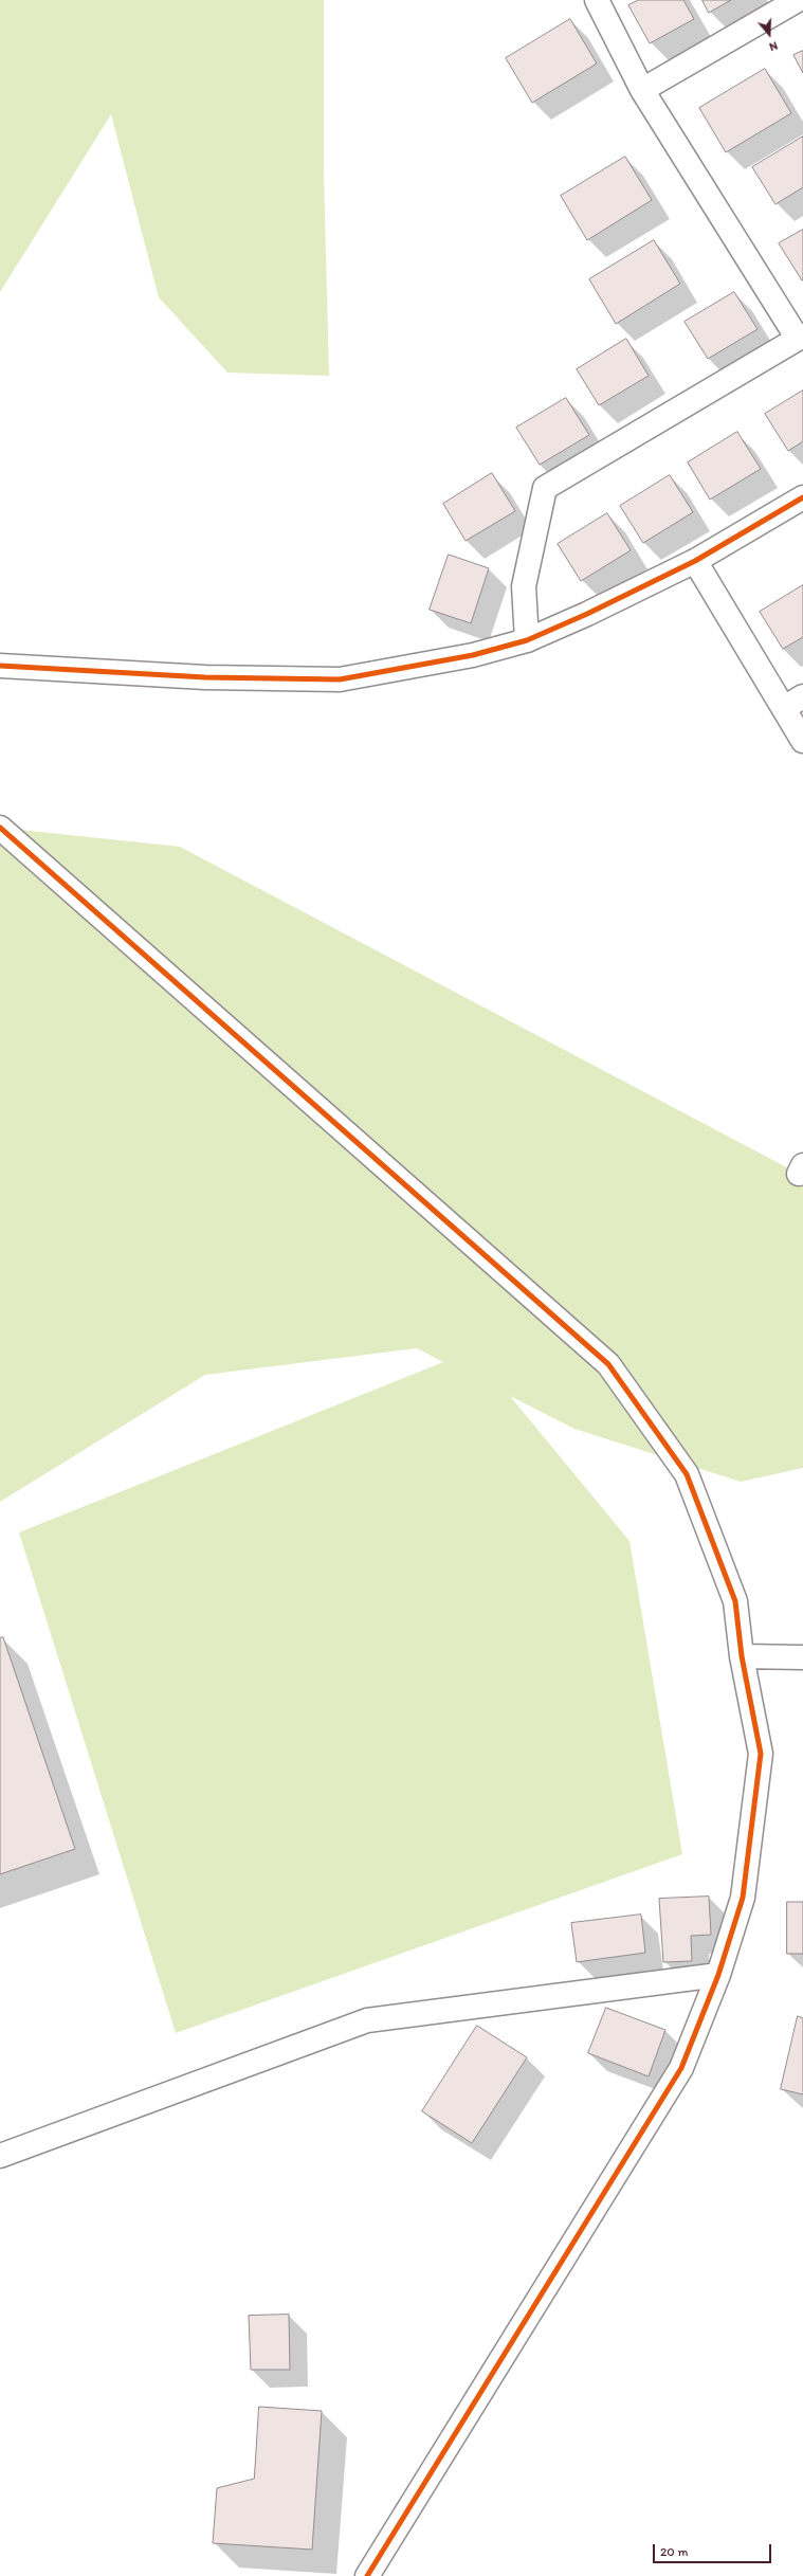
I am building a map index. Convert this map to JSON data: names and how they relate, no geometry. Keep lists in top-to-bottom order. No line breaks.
{"scale_bar":"20 m","north":"bottom"}
